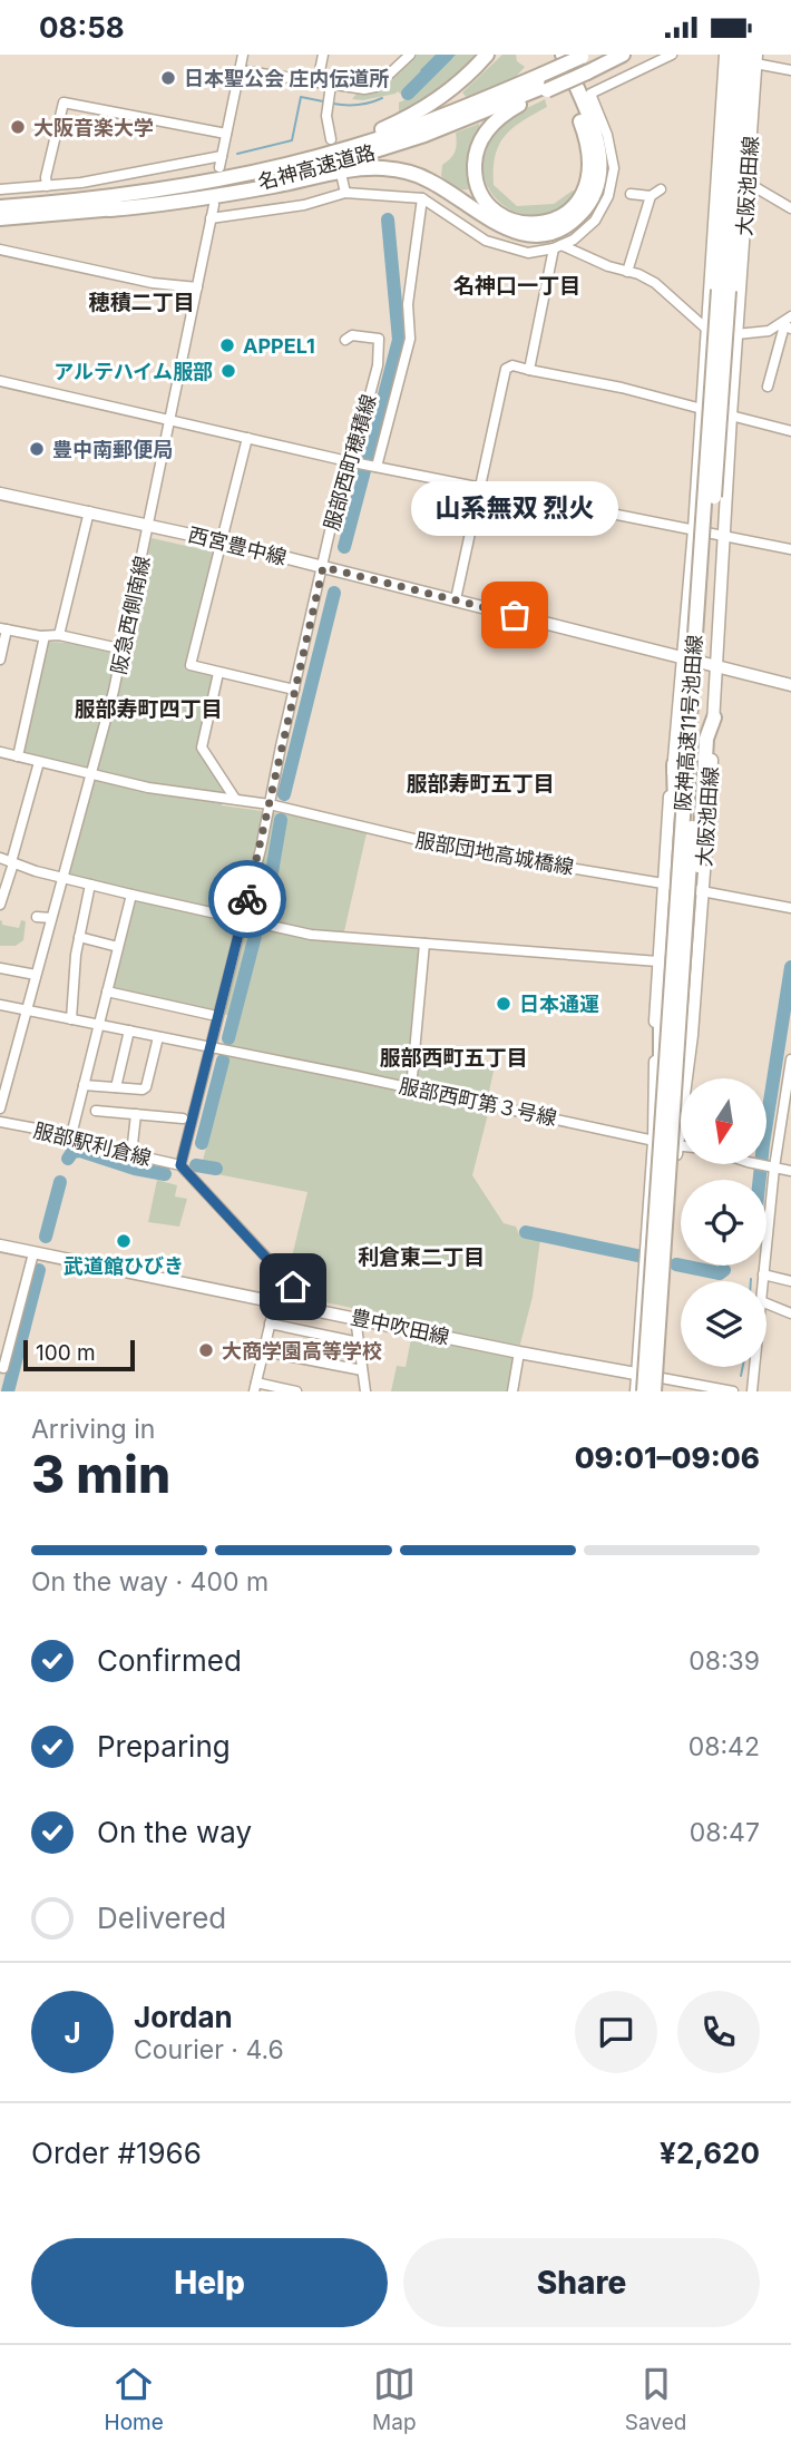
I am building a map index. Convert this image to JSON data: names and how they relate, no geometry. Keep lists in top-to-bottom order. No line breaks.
{"streets":{"highway":["名神高速道路","阪神高速11号池田線"],"main road":["大阪池田線","西宮豊中線","豊中吹田線"],"street":["服部西町穂積線","阪急西側南線","服部団地高城橋線","服部西町第３号線","服部駅利倉線"]},"crossings":[["大阪池田線","西宮豊中線"],["大阪池田線","阪神高速11号池田線"],["大阪池田線","服部団地高城橋線"],["大阪池田線","服部西町第３号線"],["大阪池田線","豊中吹田線"],["服部西町穂積線","西宮豊中線"],["服部西町穂積線","服部団地高城橋線"],["服部西町穂積線","服部西町第３号線"],["服部西町穂積線","服部駅利倉線"],["西宮豊中線","阪急西側南線"],["阪神高速11号池田線","服部西町第３号線"],["阪神高速11号池田線","豊中吹田線"]],"districts":["名神口一丁目","穂積二丁目","服部寿町四丁目","服部寿町五丁目","服部西町五丁目","利倉東二丁目"],"places":["日本聖公会 庄内伝道所","大阪音楽大学","APPEL1","アルテハイム服部","豊中南郵便局","山系無双 烈火","日本通運","武道館ひびき","大商学園高等学校"],"scale_bar":"100 m","north":"bottom","page":{"status":"08:58","bubble":"山系無双 烈火","scale":"100 m","heading":["3 min","Arriving in","09:01–09:06"],"panel":["Jordan","Courier · 4.6","Order #1966","¥2,620"],"bar":"On the way · 400 m","list":[["Confirmed","08:39"],["Preparing","08:42"],["On the way","08:47"],"Delivered"],"round":"J","buttons":["Help","Share"],"tabs":["Home","Map","Saved"]}}
